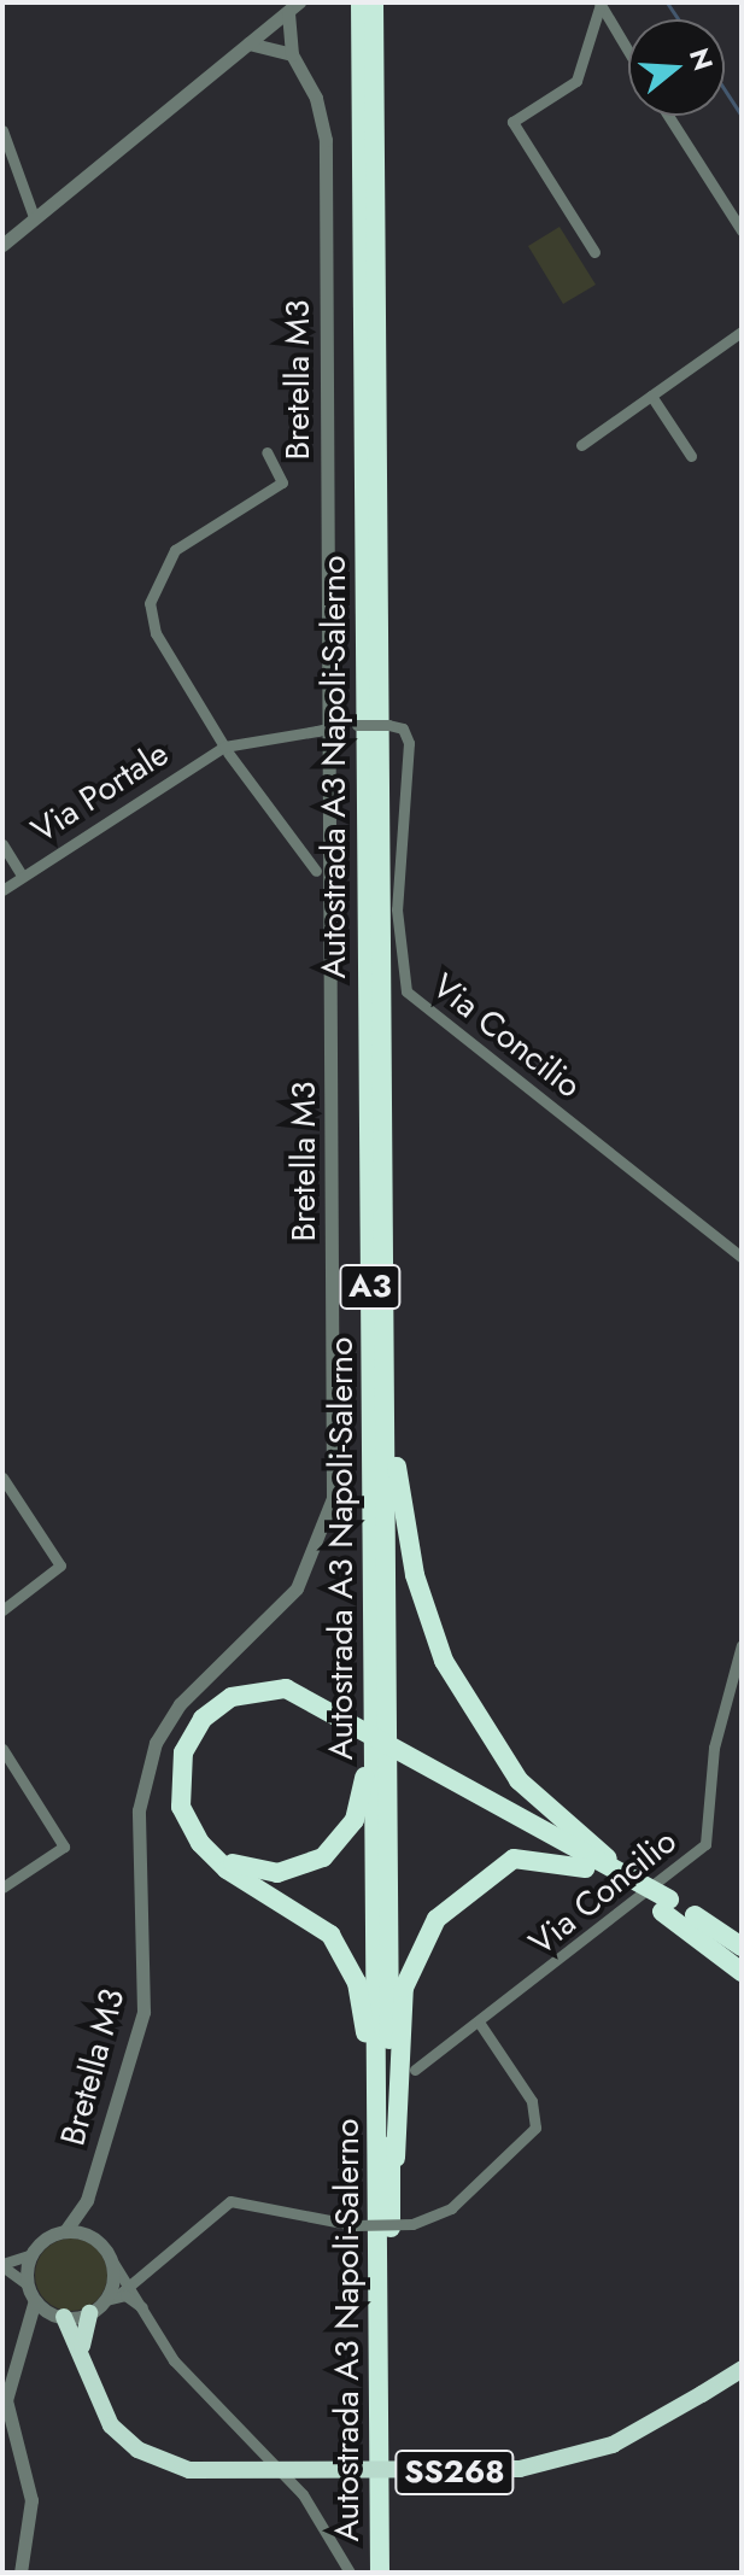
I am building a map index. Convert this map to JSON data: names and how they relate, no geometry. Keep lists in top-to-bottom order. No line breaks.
{"streets":{"highway":["Autostrada A3 Napoli-Salerno","A3","SS268"],"street":["Bretella M3","Via Portale","Via Concilio"]},"crossings":[["Bretella M3","SS268"],["Autostrada A3 Napoli-Salerno","A3"],["Via Portale","Via Concilio"]],"north":"right"}
